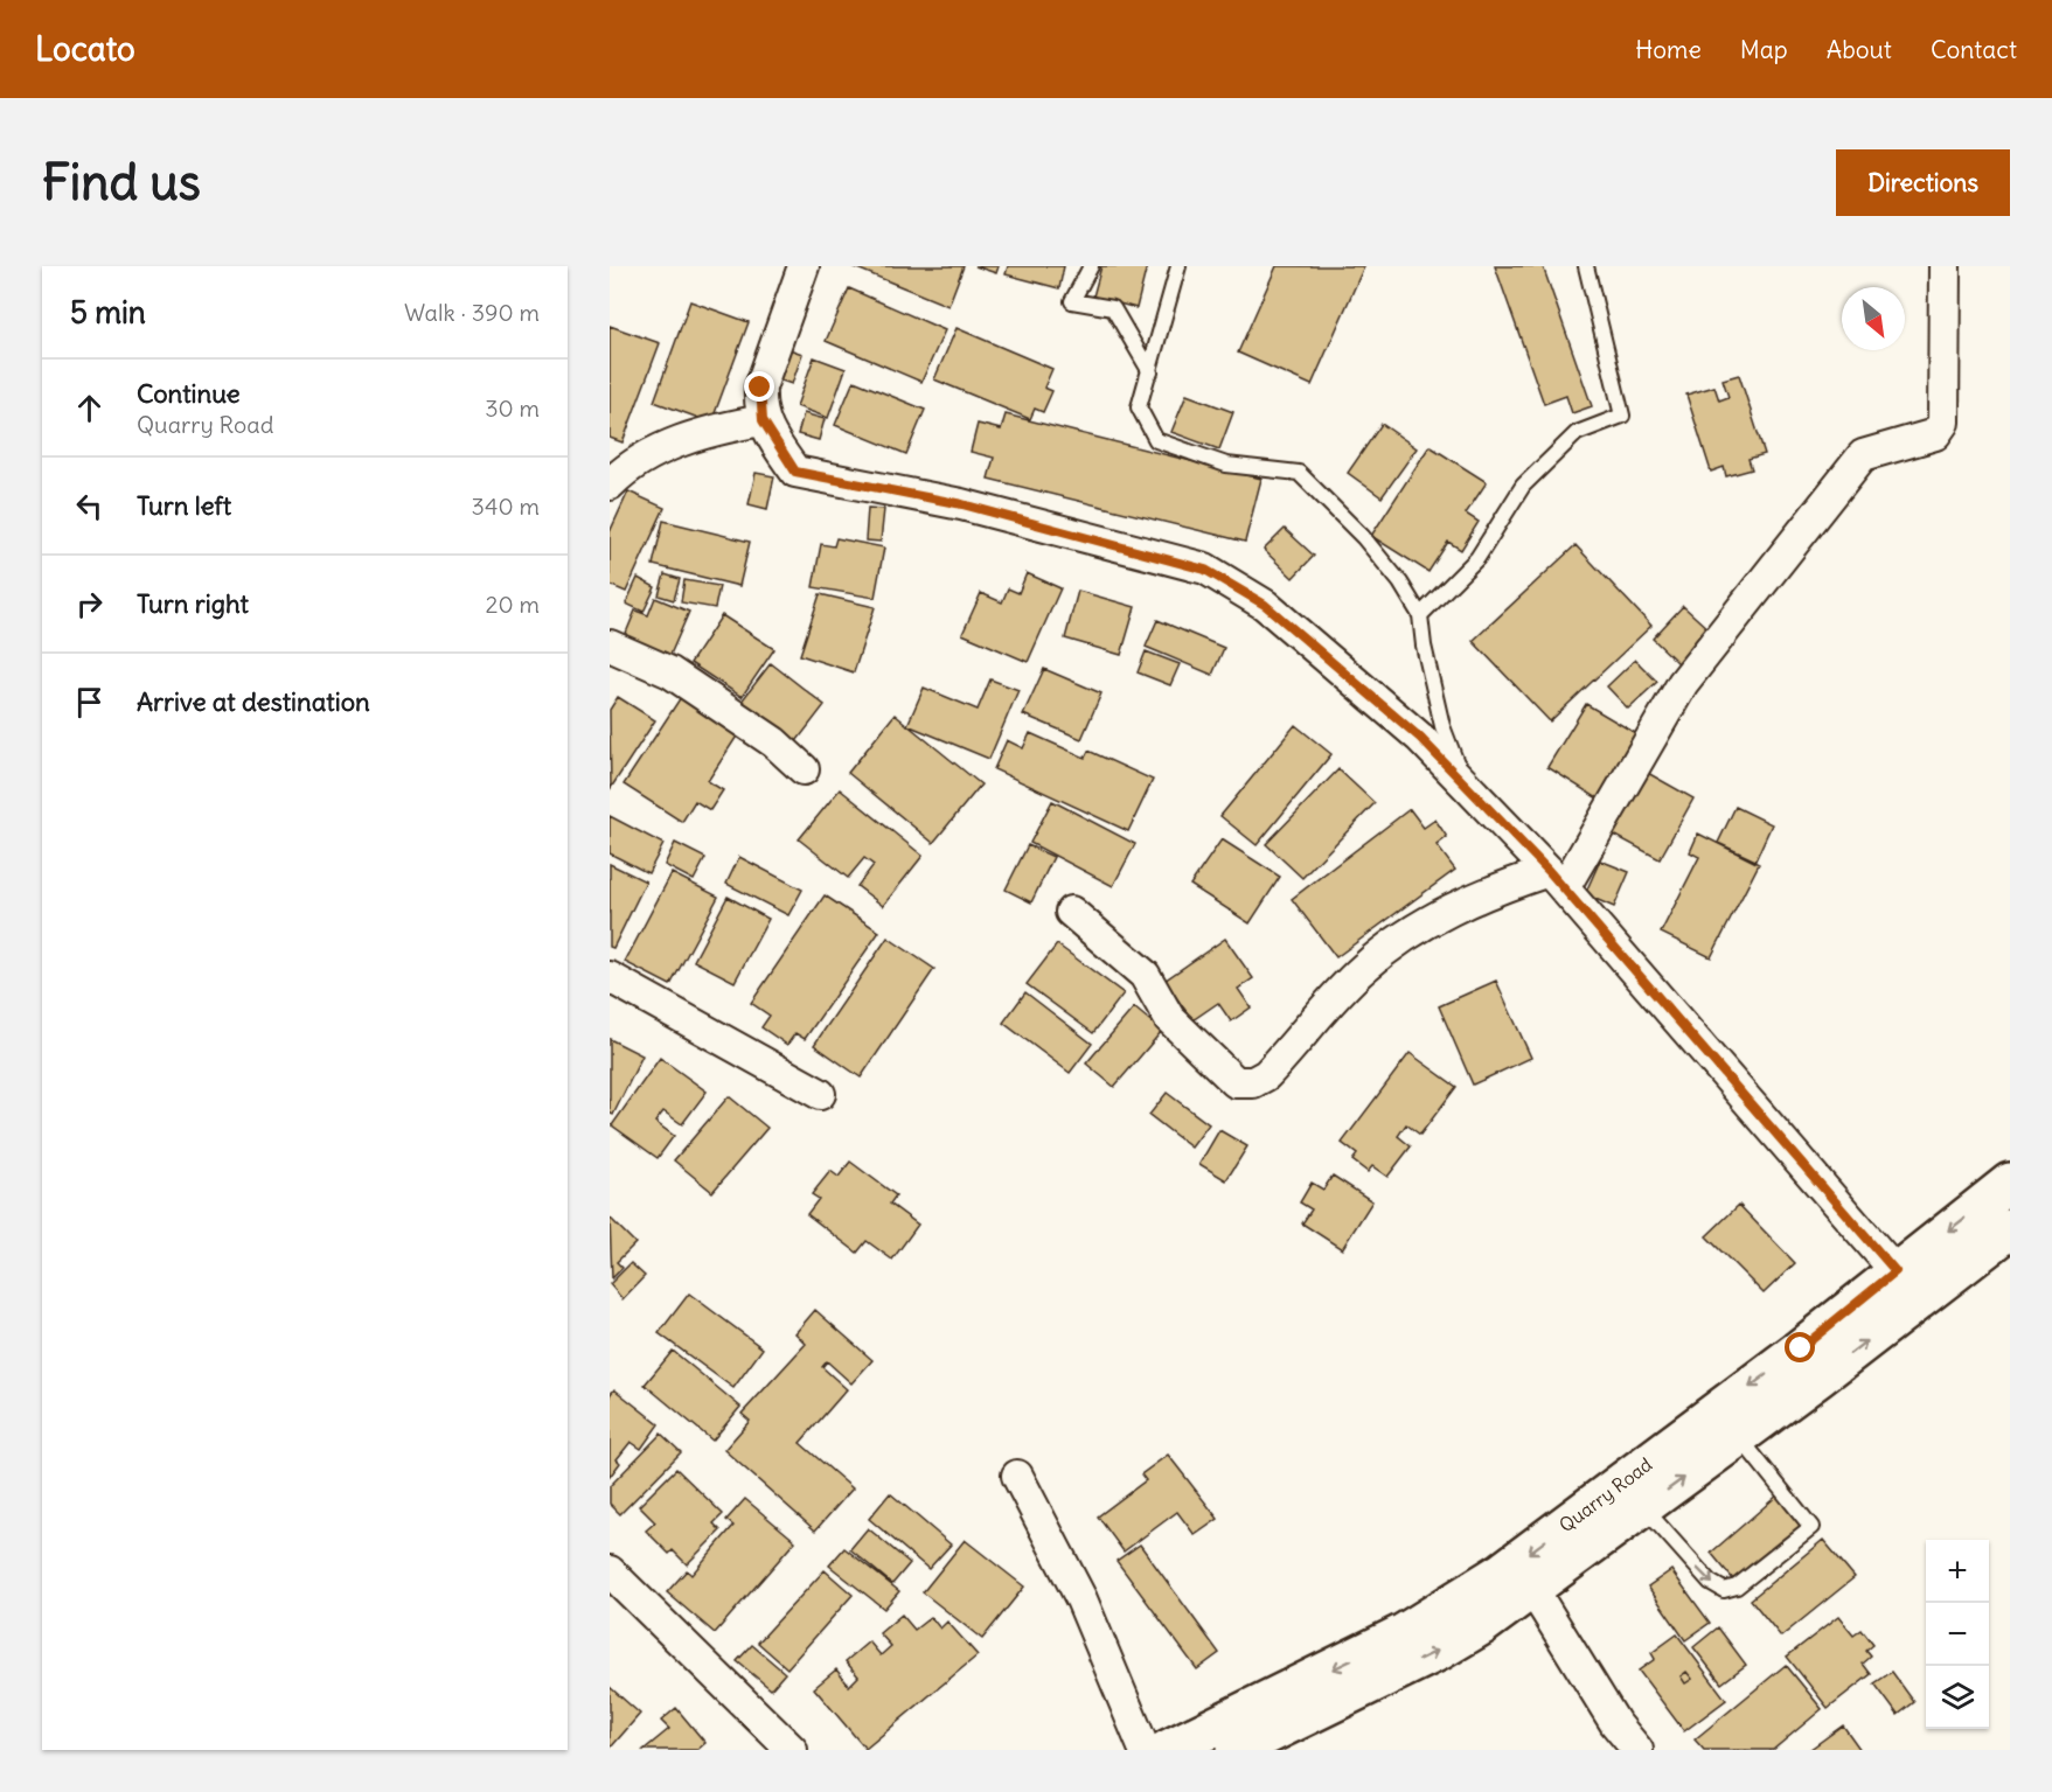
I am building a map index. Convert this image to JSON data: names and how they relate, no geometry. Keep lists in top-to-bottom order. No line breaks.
{"streets":{"main road":["Quarry Road"]},"north":"bottom right","page":{"header":"Locato","nav":["Home","Map","About","Contact"],"buttons":"Directions","title":"Find us","heading":["5 min","Walk · 390 m"],"list":[["Continue","Quarry Road","30 m"],["Turn left","340 m"],["Turn right","20 m"],"Arrive at destination"],"map_buttons":["+","−"]}}
